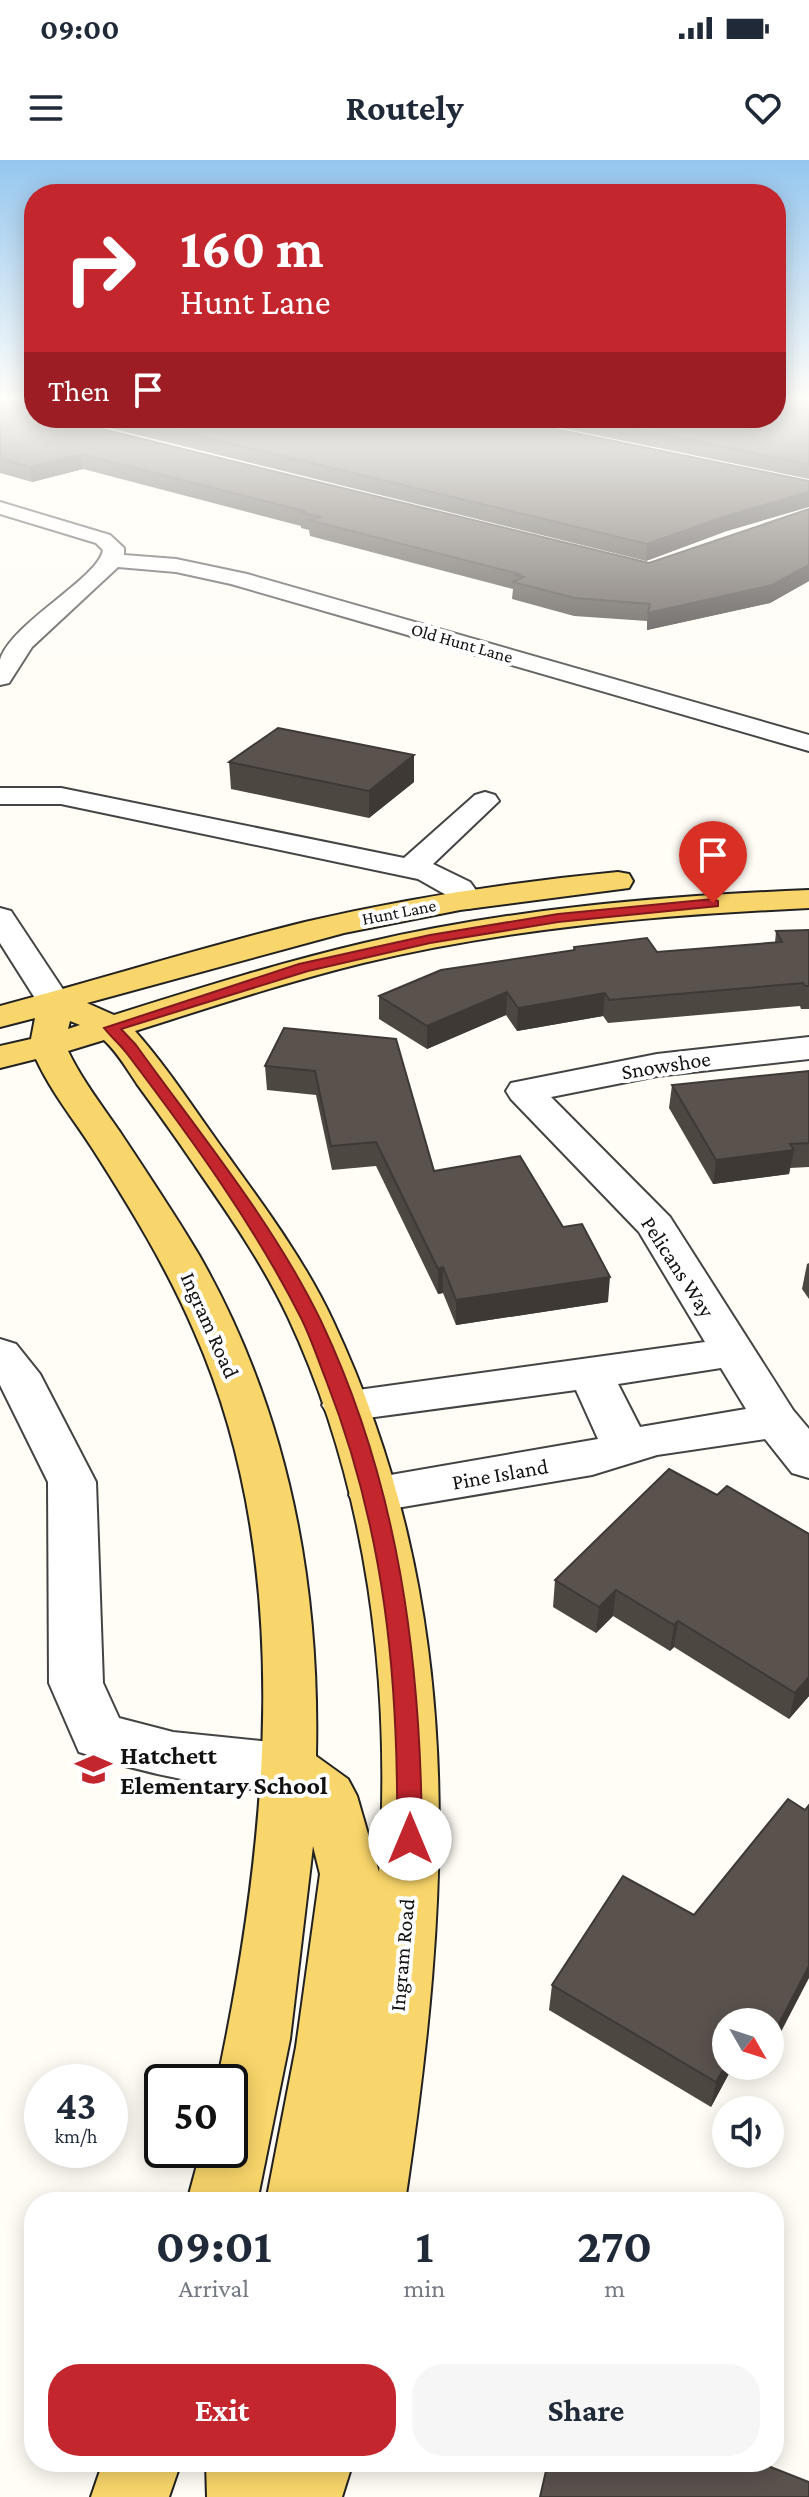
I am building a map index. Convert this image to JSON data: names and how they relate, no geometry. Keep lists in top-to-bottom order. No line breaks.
{"streets":{"main road":["Hunt Lane","Ingram Road"],"street":["Old Hunt Lane","Snowshoe","Pelicans Way","Pine Island"]},"crossings":[["Hunt Lane","Ingram Road"],["Snowshoe","Pelicans Way"],["Pelicans Way","Pine Island"],["Ingram Road","Pine Island"]],"places":{"school or university":["Hatchett Elementary School"]},"north":"bottom right","page":{"status":"09:00","header":"Routely","turn":["160 m","Hunt Lane"],"then":"Then","speed":"43 km/h","limit":"50","eta":["09:01","Arrival","1","min","270","m"],"buttons":["Exit","Share"]}}
